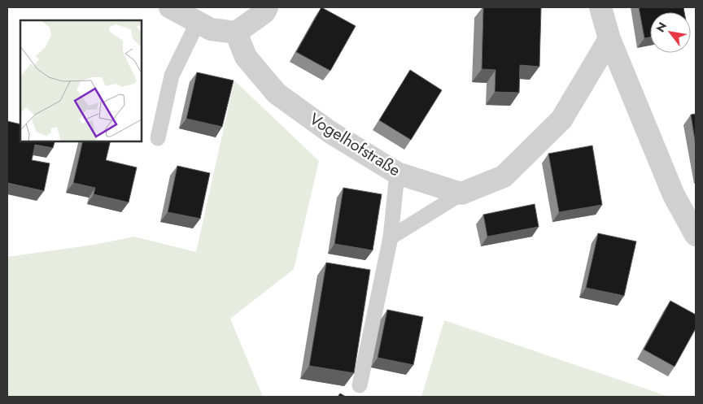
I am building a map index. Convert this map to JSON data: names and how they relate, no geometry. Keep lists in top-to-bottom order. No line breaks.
{"streets":{"street":["Vogelhofstraße"]},"north":"top left"}
